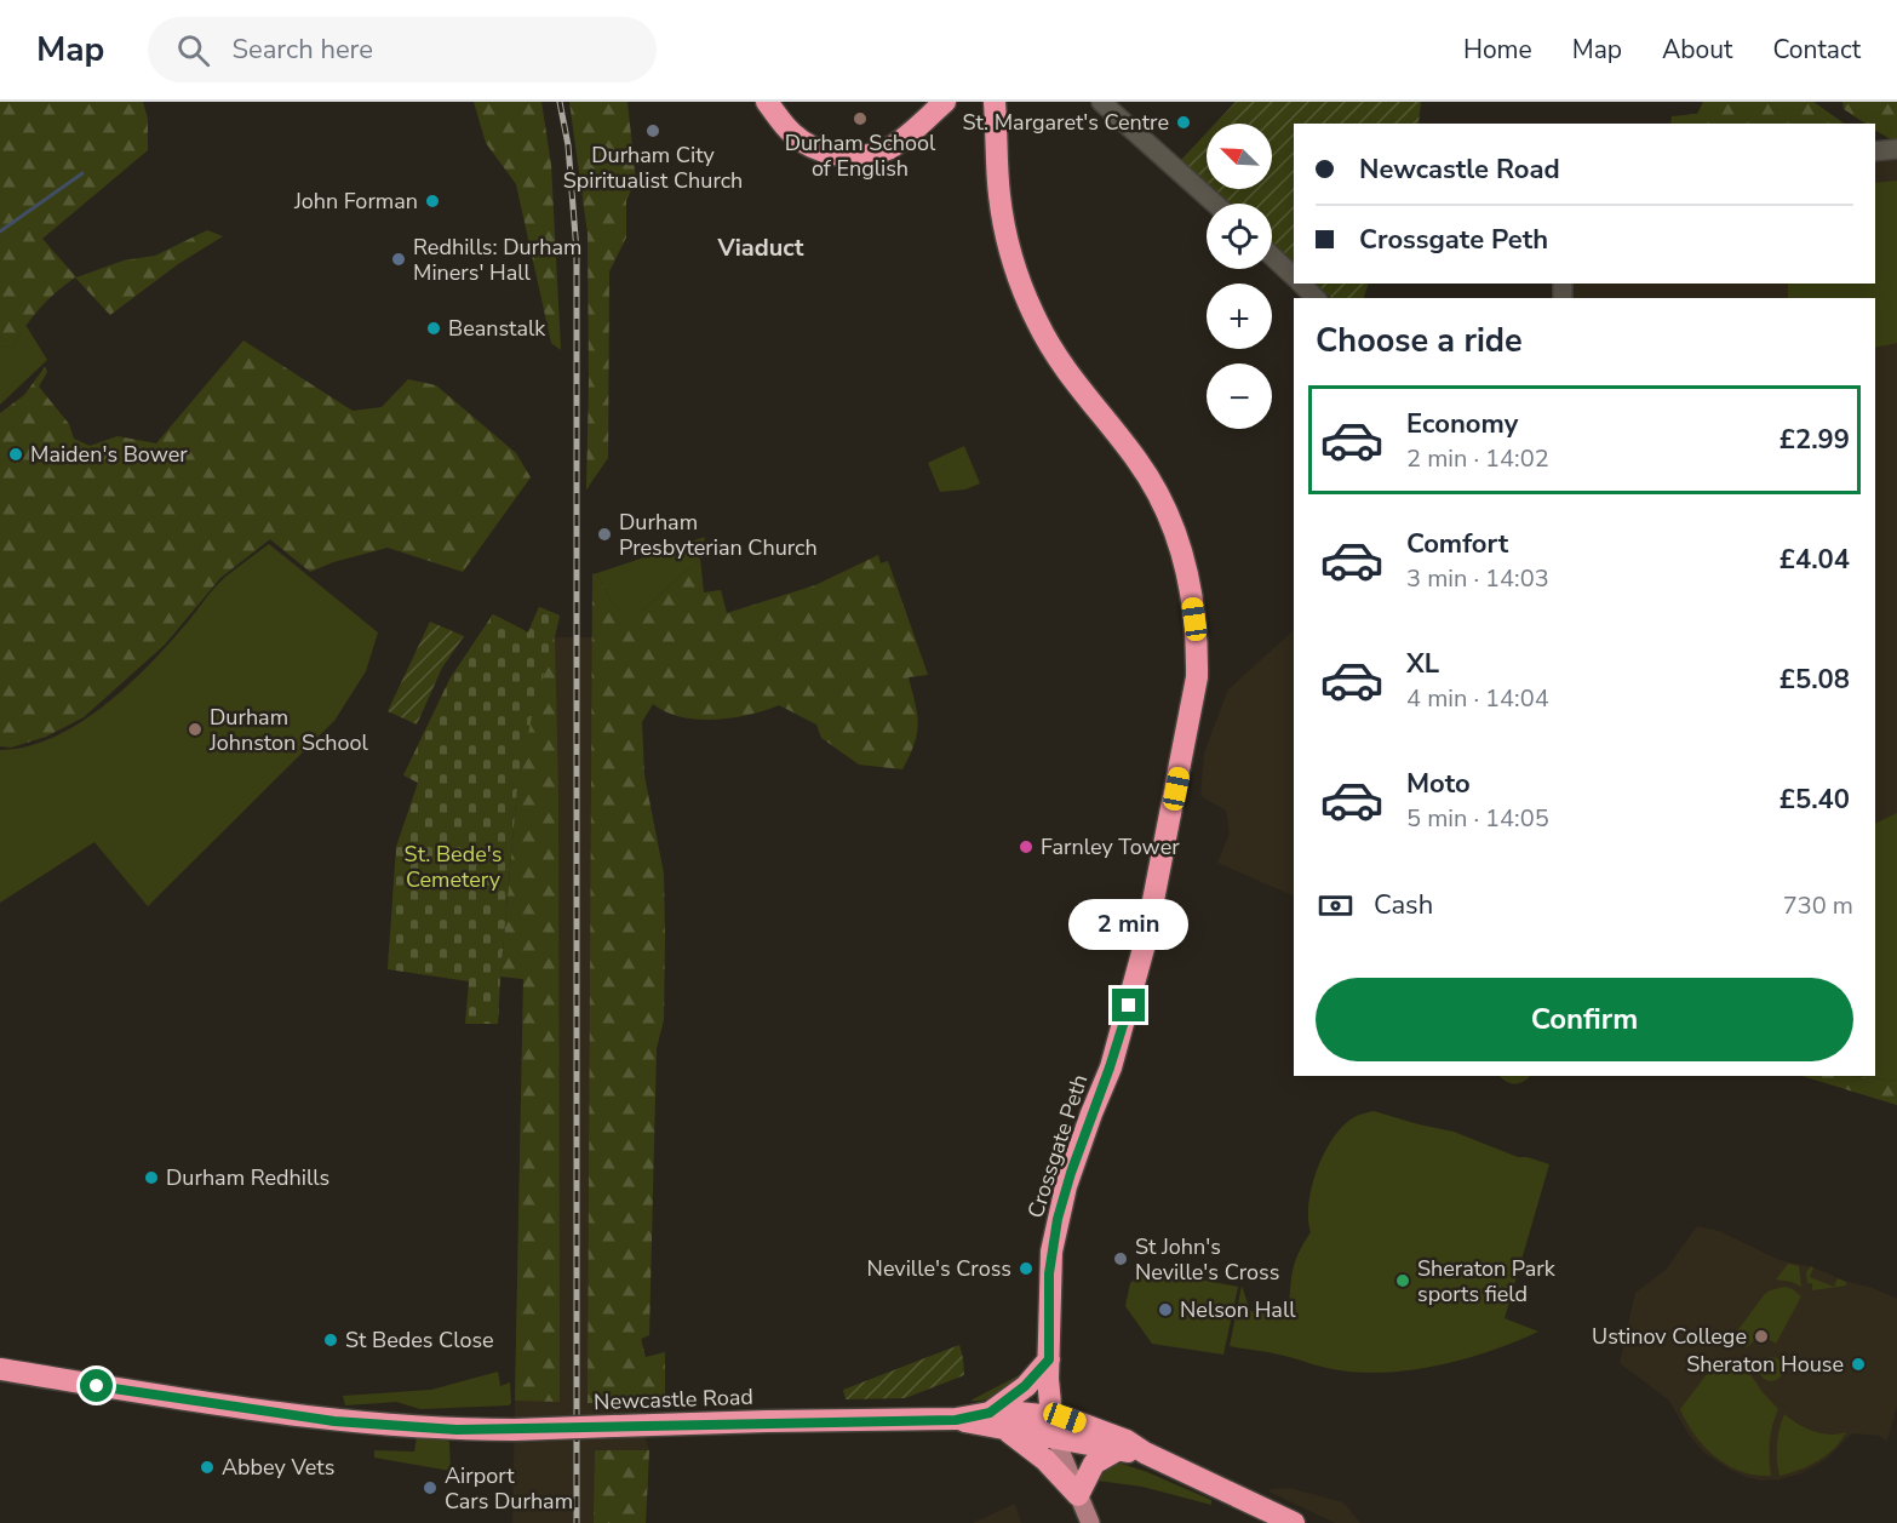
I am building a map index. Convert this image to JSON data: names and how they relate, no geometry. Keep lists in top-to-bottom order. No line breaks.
{"streets":{"highway":["Crossgate Peth","Newcastle Road"]},"crossings":[["Crossgate Peth","Newcastle Road"]],"districts":["Viaduct"],"parks":["St. Bede's Cemetery"],"places":["Durham School of English","St. Margaret's Centre","Durham City Spiritualist Church","John Forman","Redhills: Durham Miners' Hall","Beanstalk","Maiden's Bower","Durham Presbyterian Church","Durham Johnston School","Farnley Tower","Durham Redhills","St John's Neville's Cross","Neville's Cross","Sheraton Park sports field","Nelson Hall","Ustinov College","St Bedes Close","Sheraton House","Abbey Vets","Airport Cars Durham"],"north":"top left","page":{"header":"Map","search":"Search here","nav":["Home","Map","About","Contact"],"map_buttons":["+","−"],"banner":["Newcastle Road","Crossgate Peth"],"heading":"Choose a ride","list":[{"name":"Economy","note":"2 min · 14:02","value":"£2.99"},{"name":"Comfort","note":"3 min · 14:03","value":"£4.04"},{"name":"XL","note":"4 min · 14:04","value":"£5.08"},{"name":"Moto","note":"5 min · 14:05","value":"£5.40"}],"pay":["Cash","730 m"],"bubble":"2 min","buttons":"Confirm"}}
